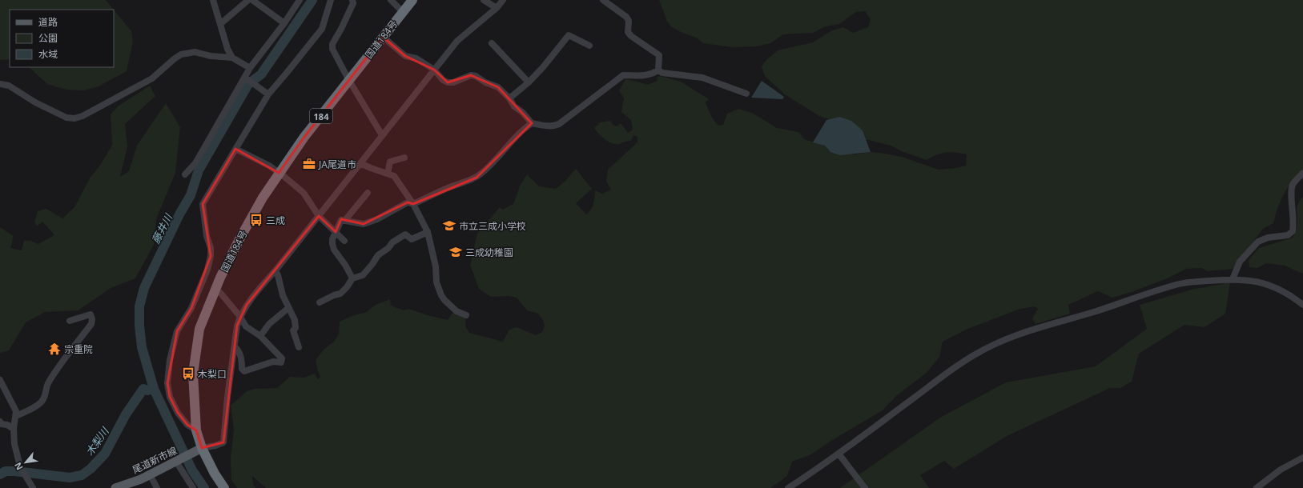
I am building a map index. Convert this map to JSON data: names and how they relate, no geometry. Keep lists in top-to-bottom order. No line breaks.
{"streets":{"highway":["国道184号","184"],"main road":["尾道新市線"]},"crossings":[["国道184号","尾道新市線"]],"water":["藤井川","木梨川"],"places":{"office":["JA尾道市"],"bus stop":["三成","木梨口"],"school or university":["市立三成小学校","三成幼稚園"],"temple":["宗重院"]},"legend":["道路","公園","水域"],"north":"bottom left"}
